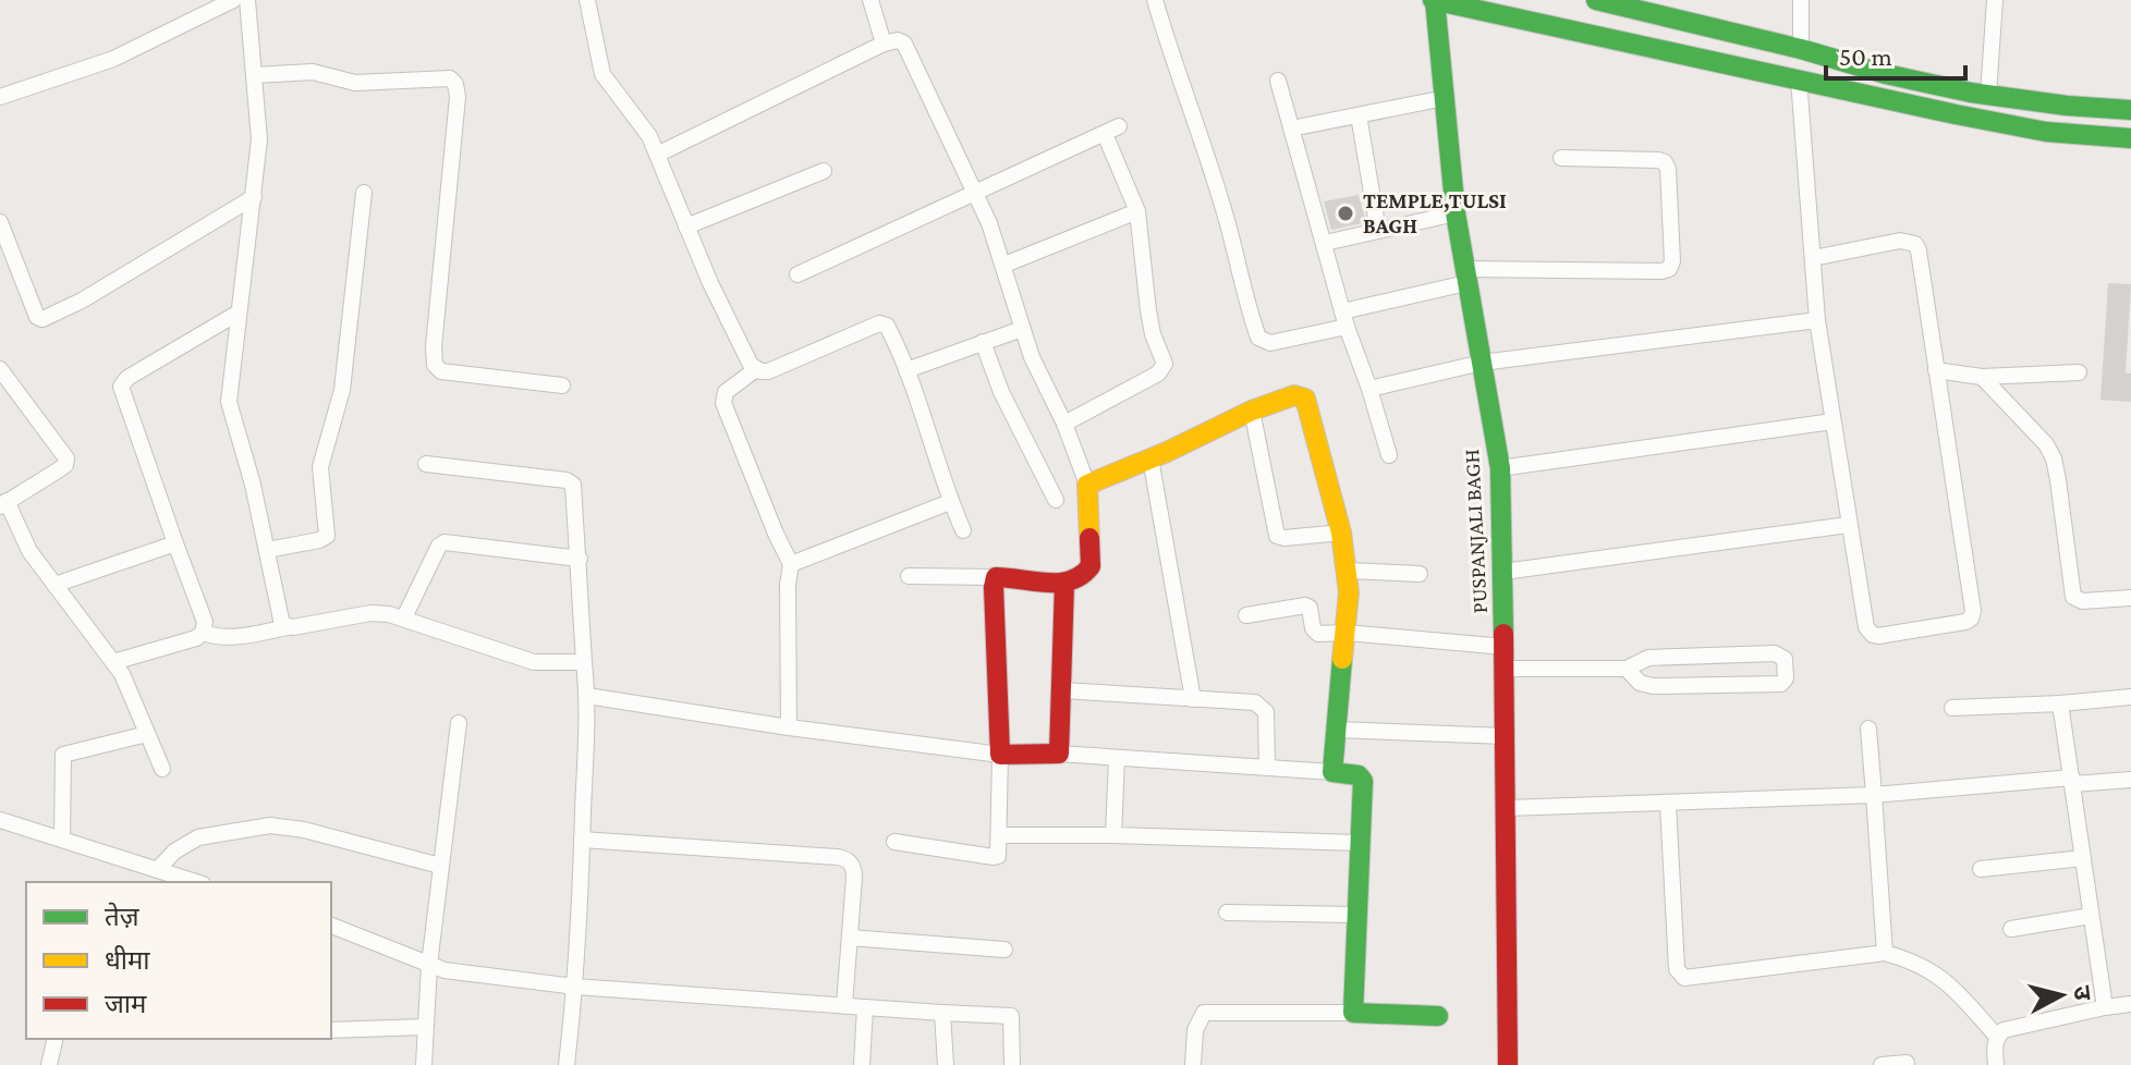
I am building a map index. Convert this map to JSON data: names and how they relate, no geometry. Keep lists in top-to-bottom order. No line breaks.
{"streets":{"street":["PUSPANJALI BAGH"]},"places":["TEMPLE,TULSI BAGH"],"legend":["तेज़","धीमा","जाम"],"scale_bar":"50 m","north":"right"}
